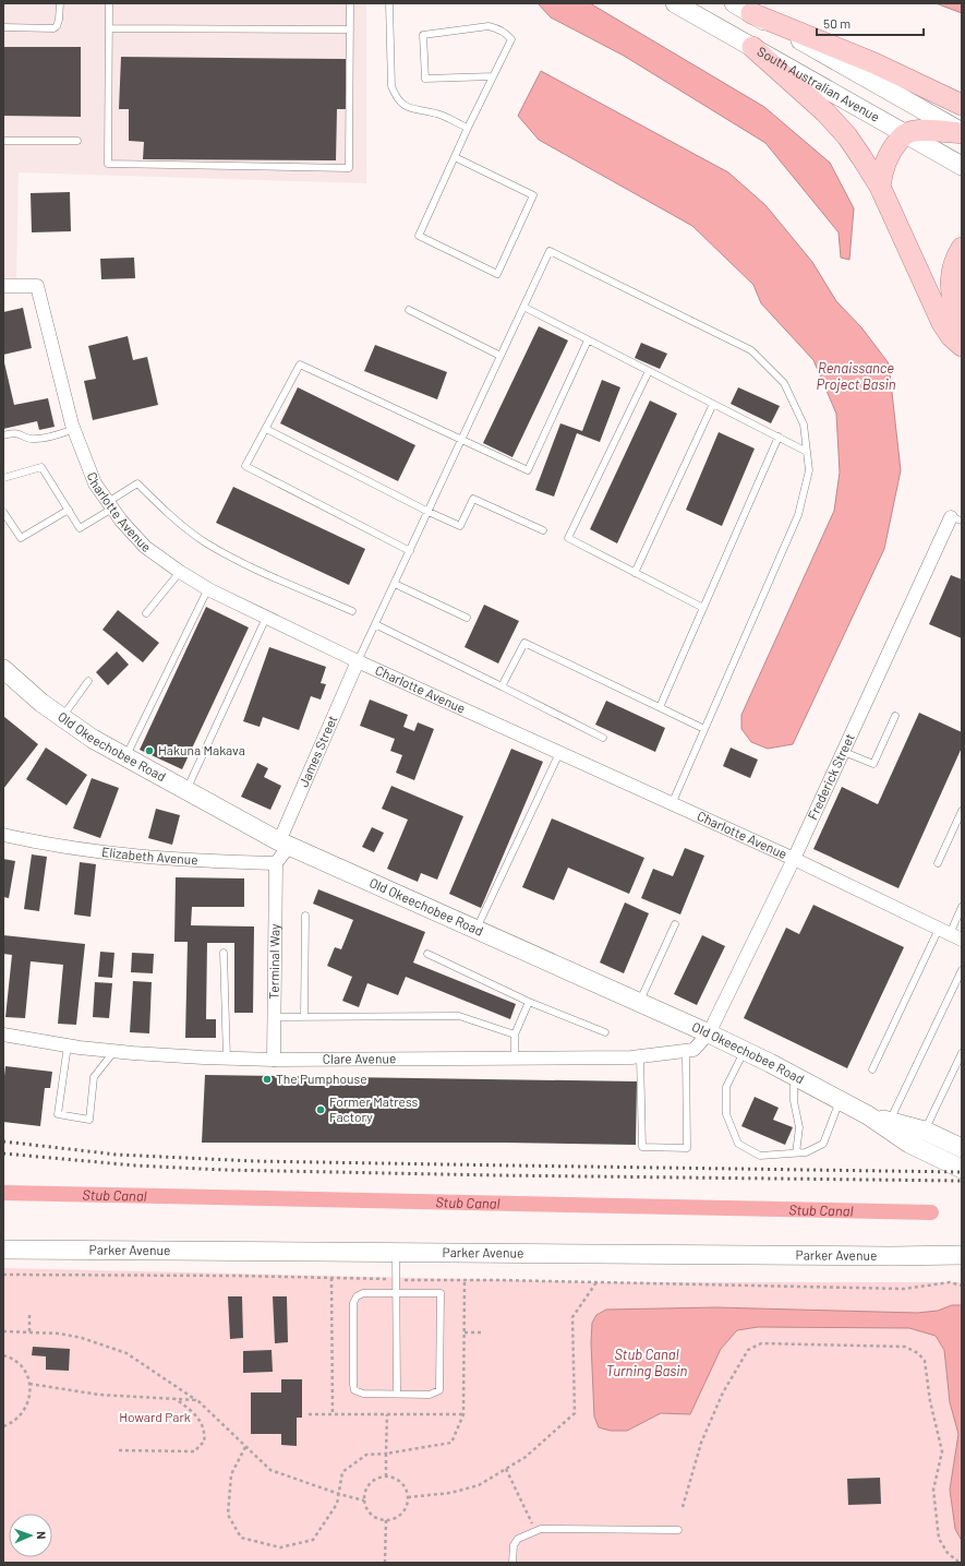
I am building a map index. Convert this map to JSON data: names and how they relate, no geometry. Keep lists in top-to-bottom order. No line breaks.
{"streets":{"street":["South Australian Avenue","Charlotte Avenue","Old Okeechobee Road","James Street","Frederick Street","Elizabeth Avenue","Terminal Way","Clare Avenue","Parker Avenue"]},"crossings":[["Charlotte Avenue","James Street"],["Charlotte Avenue","Frederick Street"],["Old Okeechobee Road","James Street"],["Old Okeechobee Road","Frederick Street"],["Old Okeechobee Road","Clare Avenue"],["Frederick Street","Clare Avenue"],["Elizabeth Avenue","Terminal Way"],["Terminal Way","Clare Avenue"]],"water":["Renaissance Project Basin","Stub Canal","Stub Canal Turning Basin"],"parks":["Howard Park"],"places":["Hakuna Makava","The Pumphouse","Former Matress Factory"],"scale_bar":"50 m","north":"right"}
